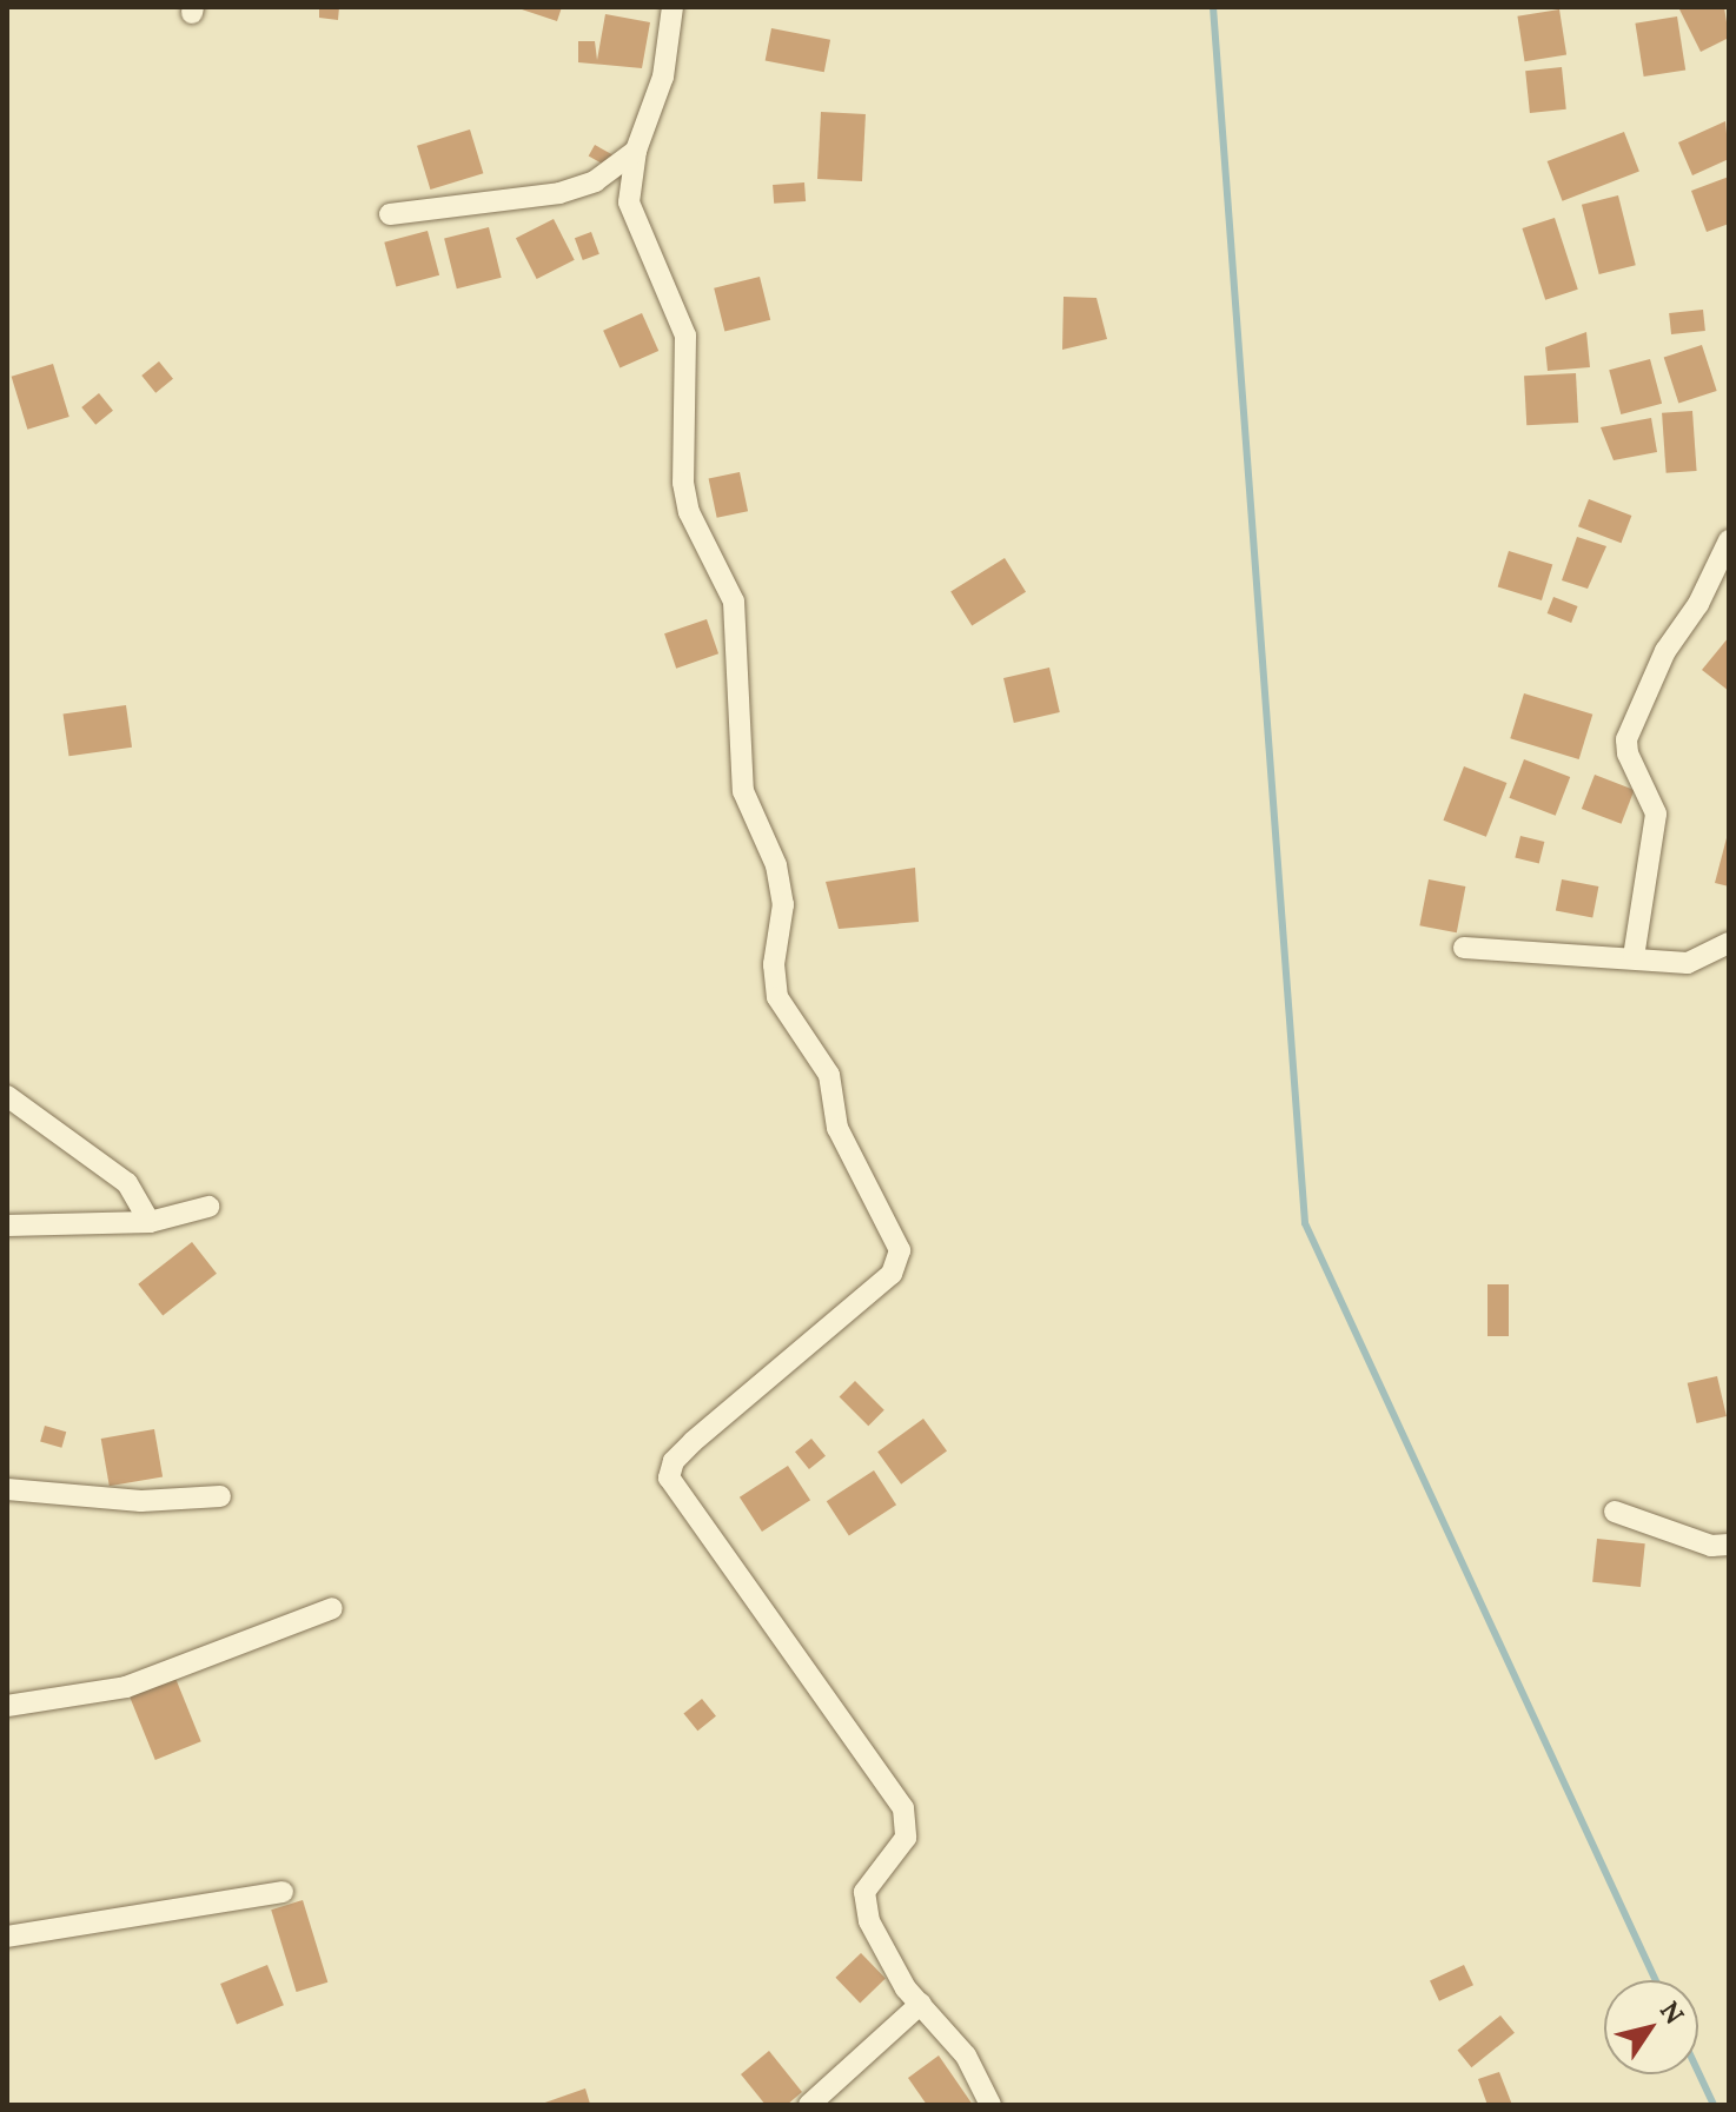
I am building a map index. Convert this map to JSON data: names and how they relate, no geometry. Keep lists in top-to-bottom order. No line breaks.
{"north":"top right"}
